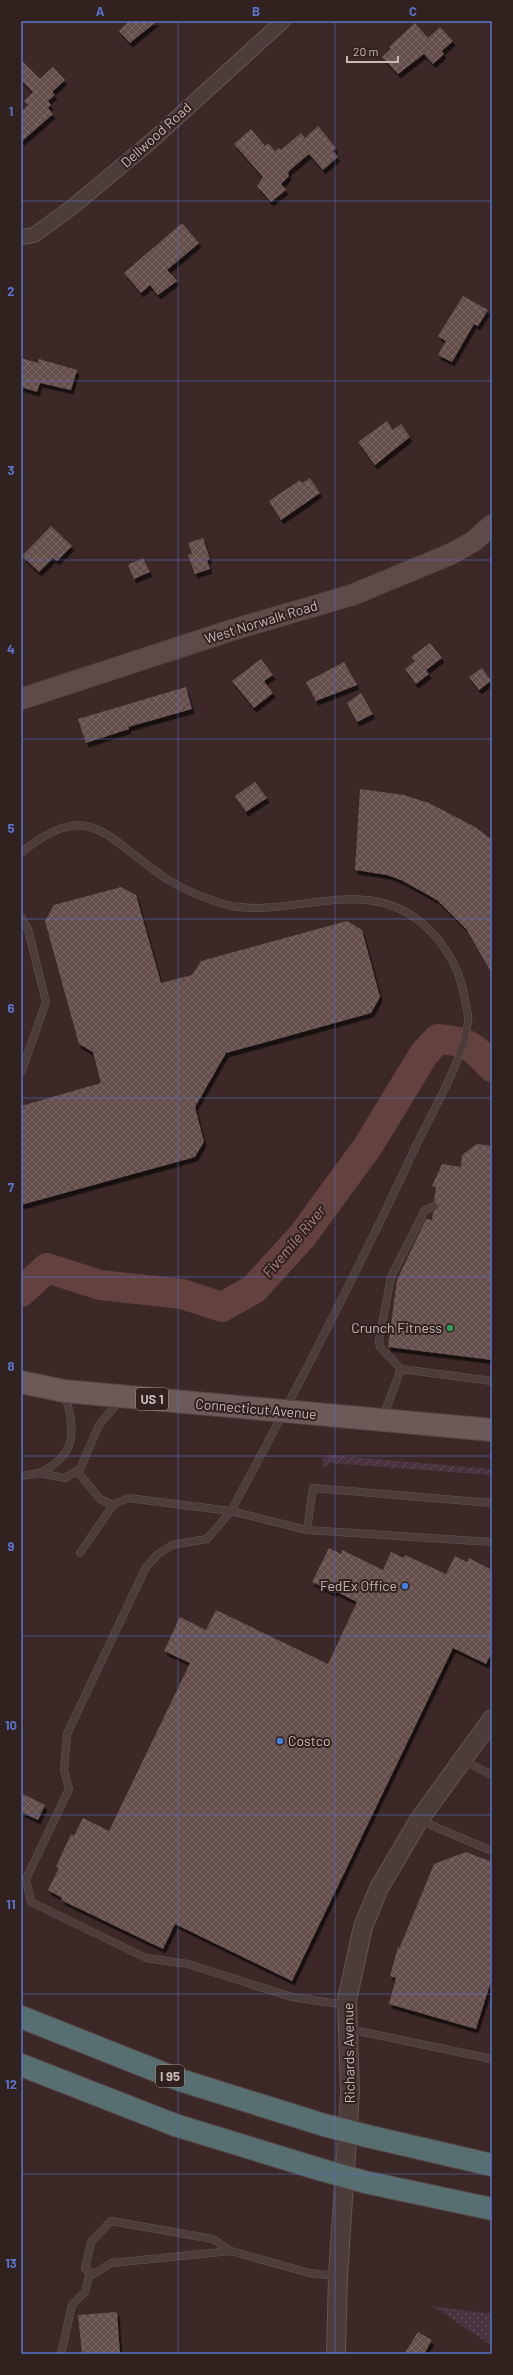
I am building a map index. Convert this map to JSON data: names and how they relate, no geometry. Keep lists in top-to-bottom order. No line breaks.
{"streets":{"highway":["I 95"],"main road":["West Norwalk Road","US 1","Connecticut Avenue"],"street":["Dellwood Road","Richards Avenue"]},"water":["Fivemile River"],"places":["Crunch Fitness","FedEx Office","Costco"],"scale_bar":"20 m","grid":{"columns":["A","B","C"],"rows":["1","2","3","4","5","6","7","8","9","10","11","12","13"]}}
